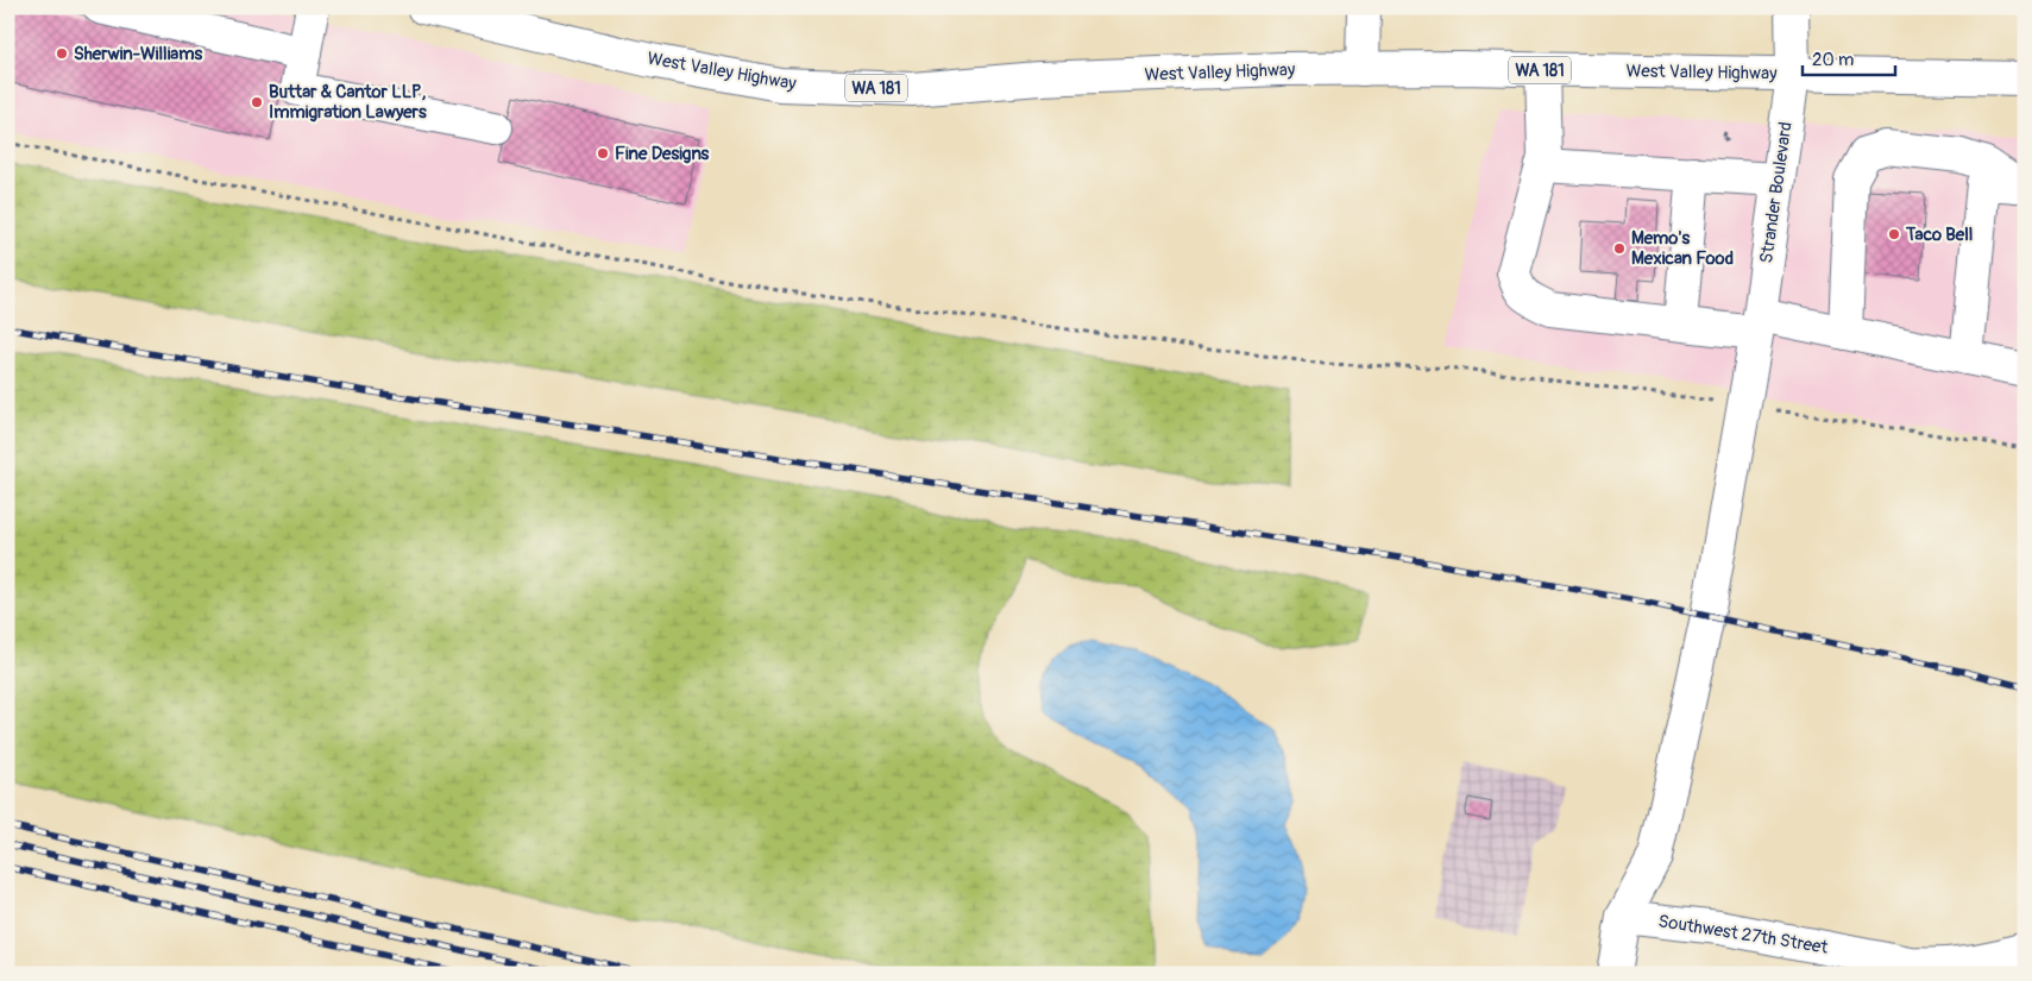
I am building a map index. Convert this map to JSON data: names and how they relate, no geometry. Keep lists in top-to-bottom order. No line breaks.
{"streets":{"main road":["WA 181","West Valley Highway","Strander Boulevard","Southwest 27th Street"]},"crossings":[["West Valley Highway","Strander Boulevard"],["Strander Boulevard","Southwest 27th Street"]],"places":["Sherwin-Williams","Buttar & Cantor LLP, Immigration Lawyers","Fine Designs","Taco Bell","Memo's Mexican Food"],"scale_bar":"20 m"}
